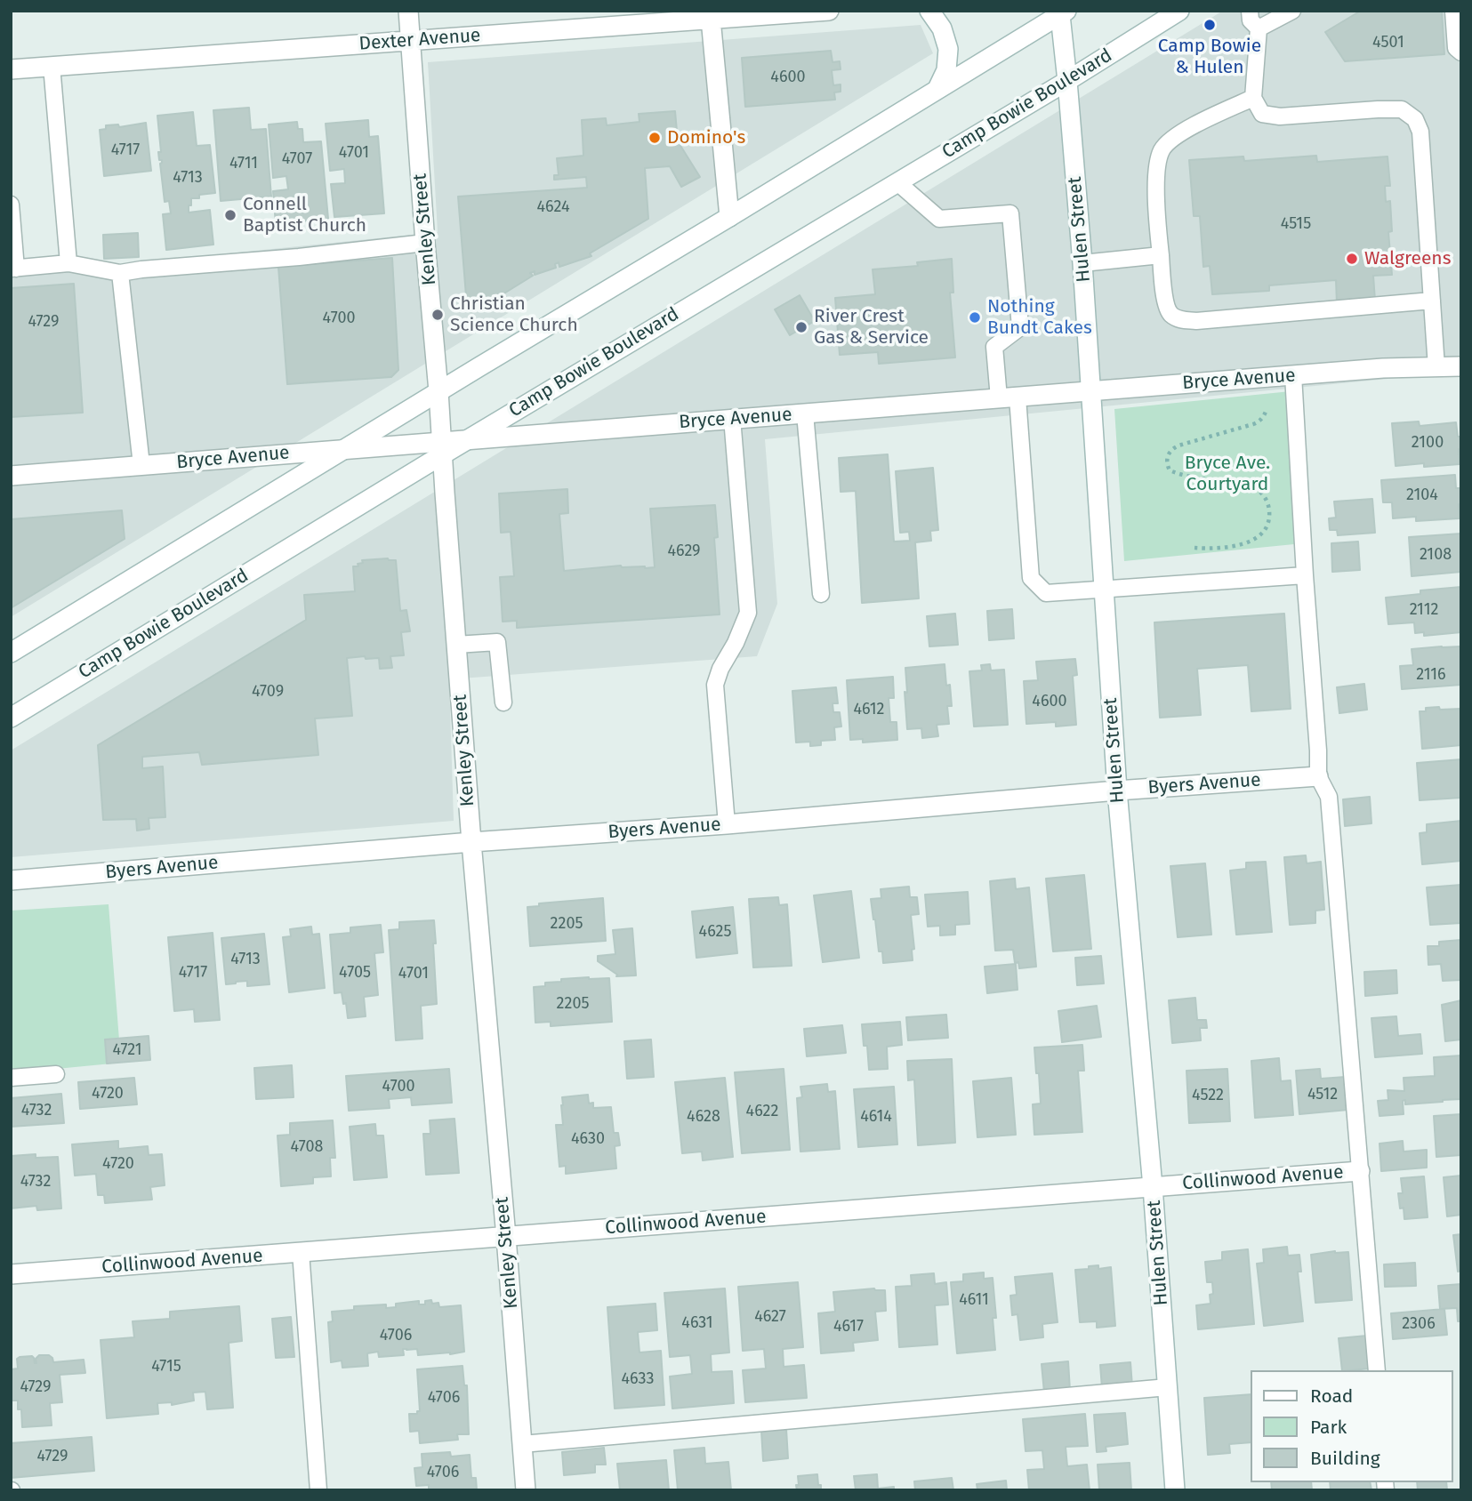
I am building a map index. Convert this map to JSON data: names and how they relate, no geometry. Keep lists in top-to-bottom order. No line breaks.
{"streets":{"street":["Dexter Avenue","Camp Bowie Boulevard","Kenley Street","Hulen Street","Bryce Avenue","Byers Avenue","Collinwood Avenue"]},"crossings":[["Dexter Avenue","Kenley Street"],["Camp Bowie Boulevard","Kenley Street"],["Camp Bowie Boulevard","Hulen Street"],["Camp Bowie Boulevard","Bryce Avenue"],["Kenley Street","Bryce Avenue"],["Kenley Street","Byers Avenue"],["Kenley Street","Collinwood Avenue"],["Hulen Street","Bryce Avenue"],["Hulen Street","Byers Avenue"],["Hulen Street","Collinwood Avenue"]],"parks":["Bryce Ave. Courtyard"],"places":["Camp Bowie & Hulen","Domino's","Connell Baptist Church","Walgreens","Christian Science Church","Nothing Bundt Cakes","River Crest Gas & Service"],"house_numbers":["4501","4600","4717","4701","4707","4711","4713","4624","4515","4700","4729","2100","2104","4629","2108","2112","2116","4709","4600","4612","2205","4625","4713","4717","4705","4701","2205","4721","4700","4720","4512","4522","4732","4622","4628","4614","4630","4708","4720","4732","4611","4627","4631","2306","4617","4706","4715","4633","4729","4706","4729","4706"],"legend":["Road","Park","Building"]}
